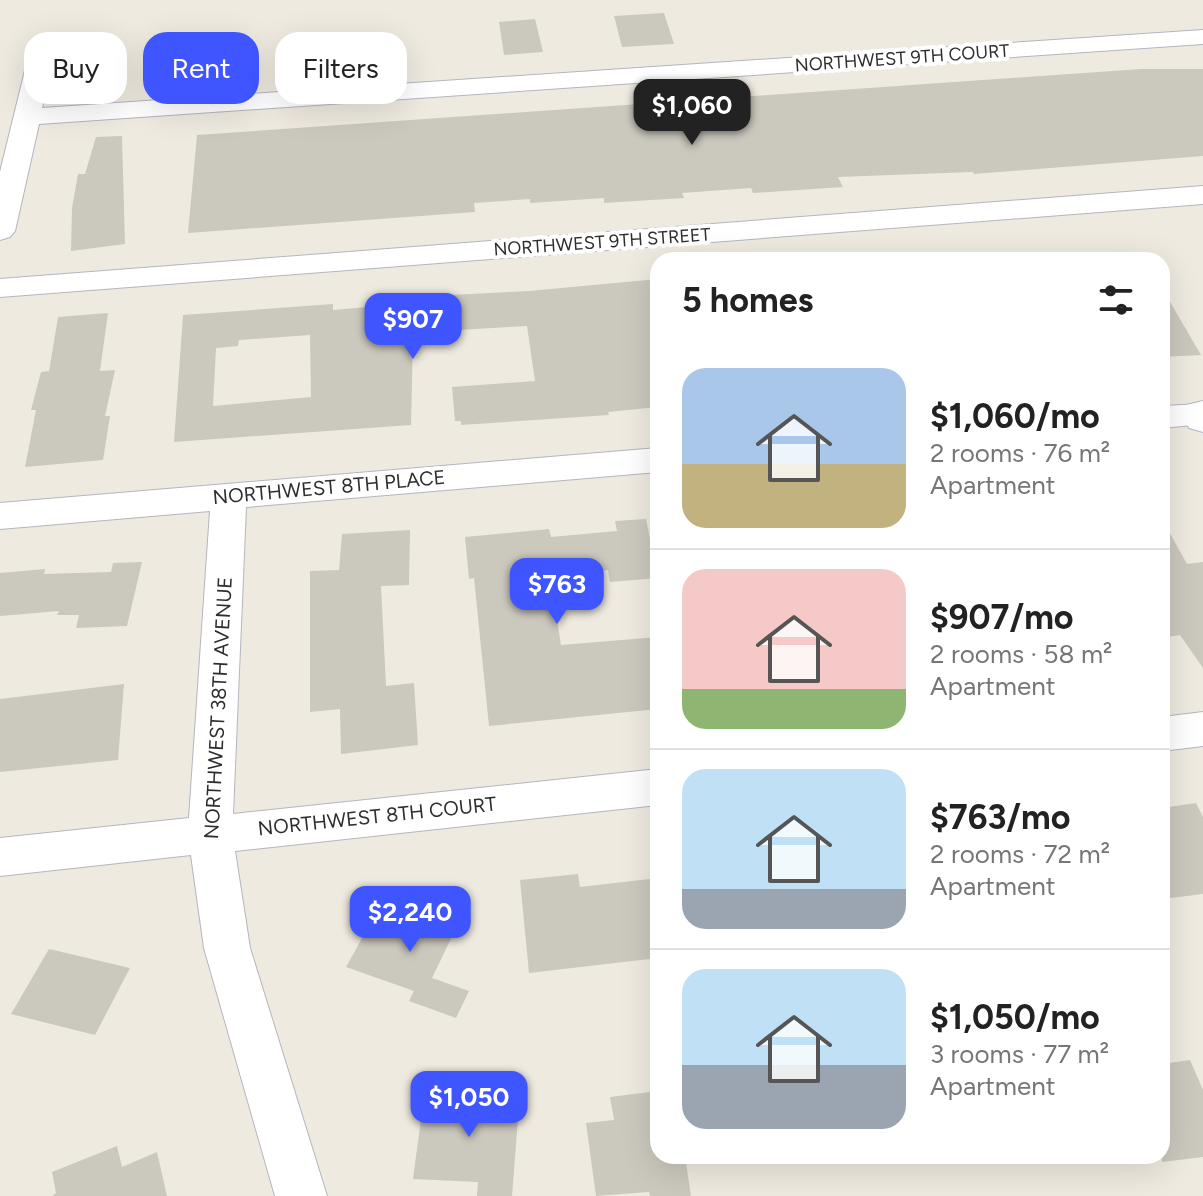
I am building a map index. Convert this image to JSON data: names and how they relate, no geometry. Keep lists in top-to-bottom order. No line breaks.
{"streets":{"street":["NORTHWEST 9TH COURT","NORTHWEST 9TH STREET","NORTHWEST 8TH PLACE","NORTHWEST 38TH AVENUE","NORTHWEST 8TH COURT"]},"crossings":[["NORTHWEST 8TH PLACE","NORTHWEST 38TH AVENUE"],["NORTHWEST 38TH AVENUE","NORTHWEST 8TH COURT"]],"page":{"chip":["Buy","Rent","Filters"],"price":["$1,060","$907","$763","$2,240","$1,050"],"heading":"5 homes","list":[{"name":"$1,060/mo","note":"2 rooms · 76 m² · Apartment"},{"name":"$907/mo","note":"2 rooms · 58 m² · Apartment"},{"name":"$763/mo","note":"2 rooms · 72 m² · Apartment"},{"name":"$1,050/mo","note":"3 rooms · 77 m² · Apartment"}]}}
